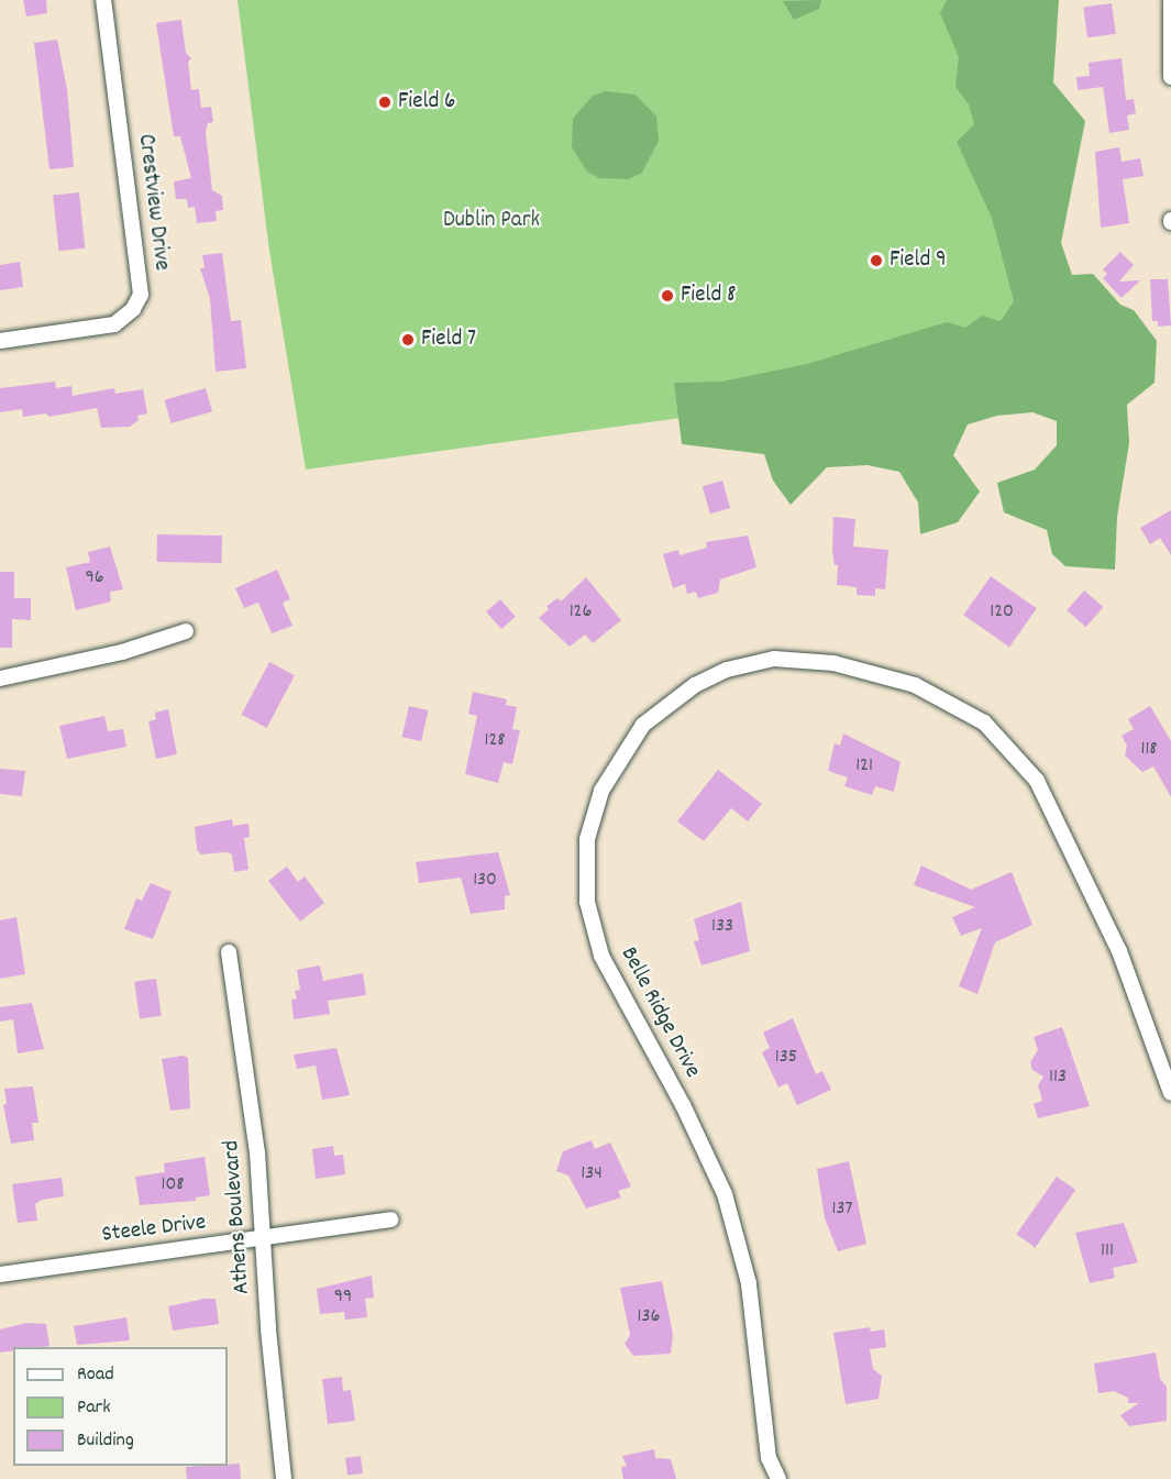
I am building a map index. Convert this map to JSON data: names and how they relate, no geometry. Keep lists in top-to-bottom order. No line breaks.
{"streets":{"street":["Crestview Drive","Belle Ridge Drive","Athens Boulevard","Steele Drive"]},"crossings":[["Athens Boulevard","Steele Drive"]],"parks":["Dublin Park"],"places":["Field 6","Field 9","Field 8","Field 7"],"house_numbers":["96","126","120","128","118","121","130","133","135","113","134","108","137","111","99","136"],"legend":["Road","Park","Building"]}
